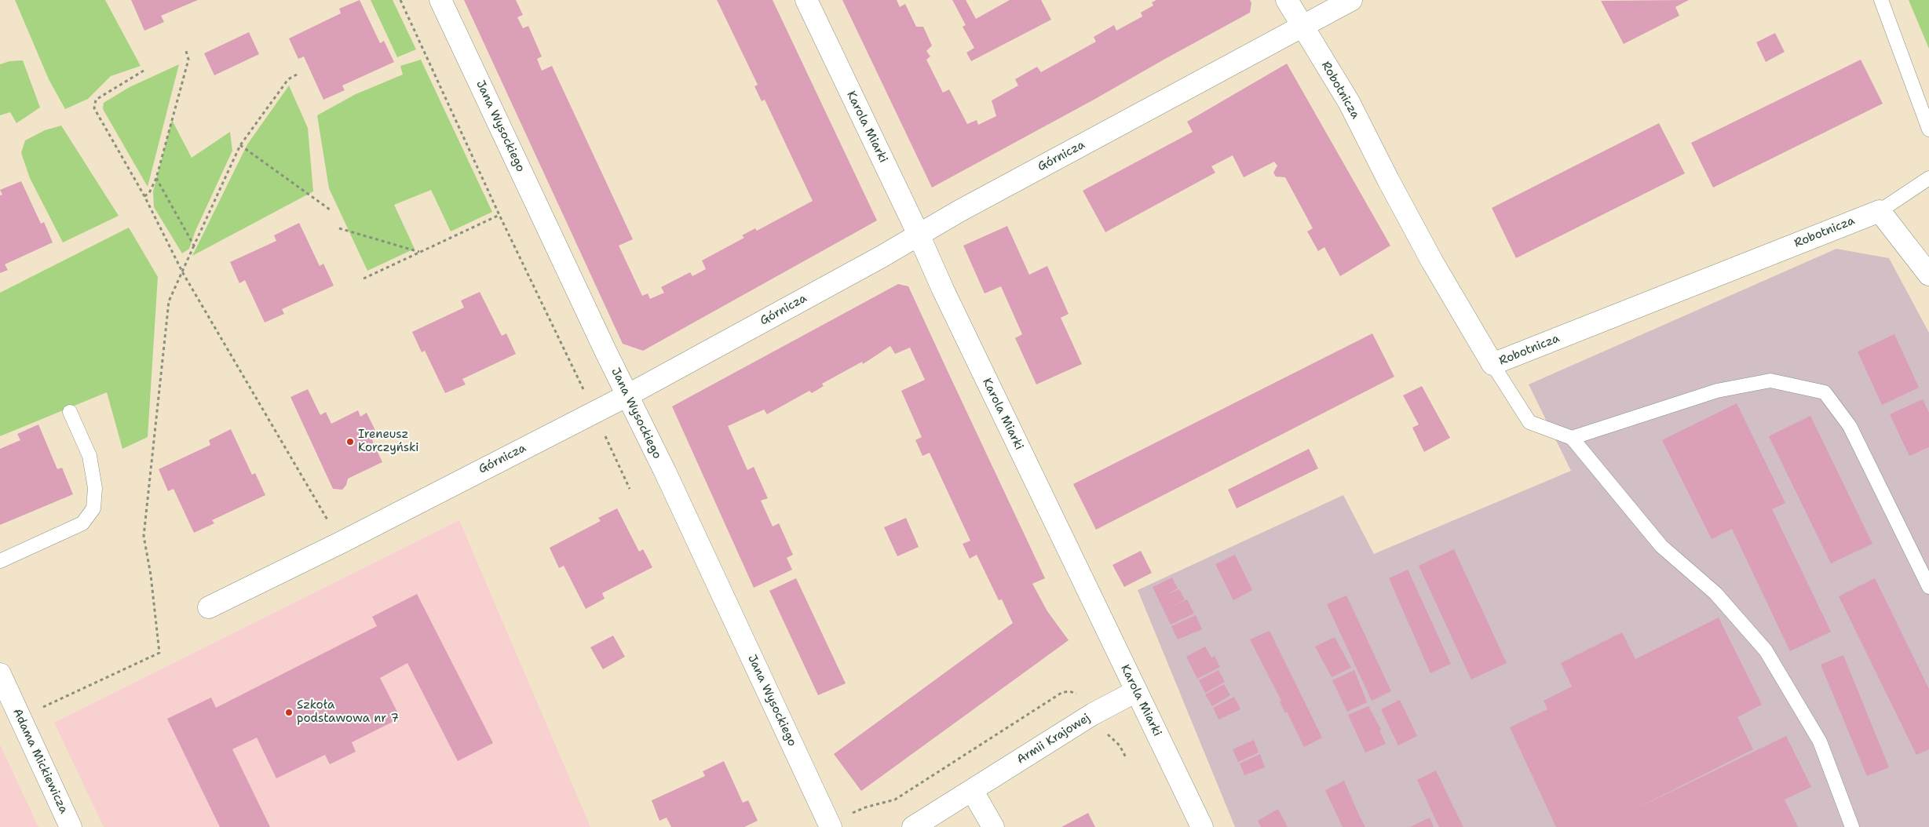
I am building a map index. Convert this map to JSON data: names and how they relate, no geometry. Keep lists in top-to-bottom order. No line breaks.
{"streets":{"street":["Robotnicza","Jana Wysockiego","Karola Miarki","Górnicza","Armii Krajowej","Adama Mickiewicza"]},"crossings":[["Robotnicza","Górnicza"],["Jana Wysockiego","Górnicza"],["Karola Miarki","Górnicza"],["Karola Miarki","Armii Krajowej"]],"places":["Ireneusz Korczyński","Szkoła podstawowa nr 7"]}
